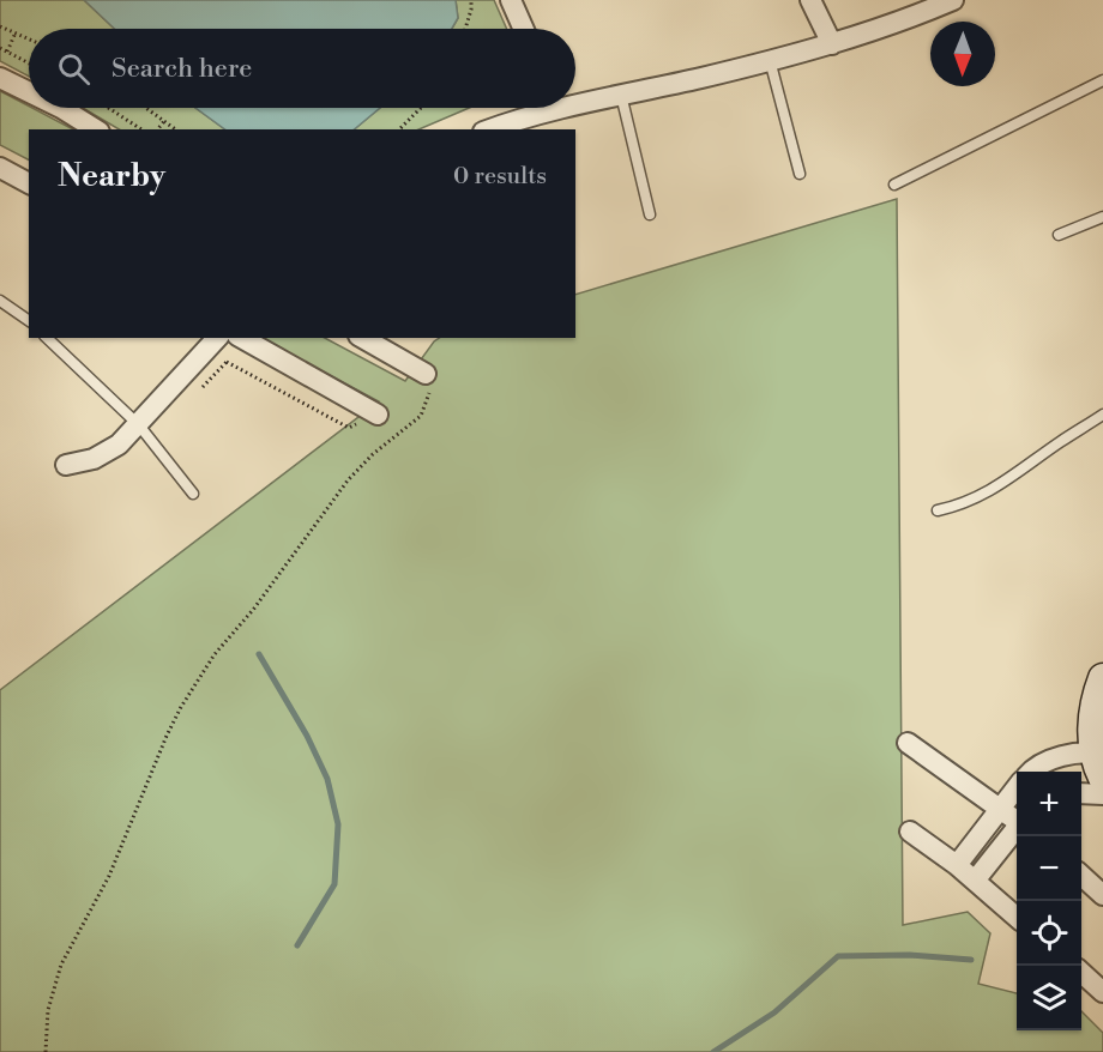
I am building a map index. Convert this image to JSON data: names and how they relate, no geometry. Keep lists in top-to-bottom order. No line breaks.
{"north":"bottom","page":{"search":"Search here","heading":["Nearby","0 results"],"map_buttons":["+","−"]}}
